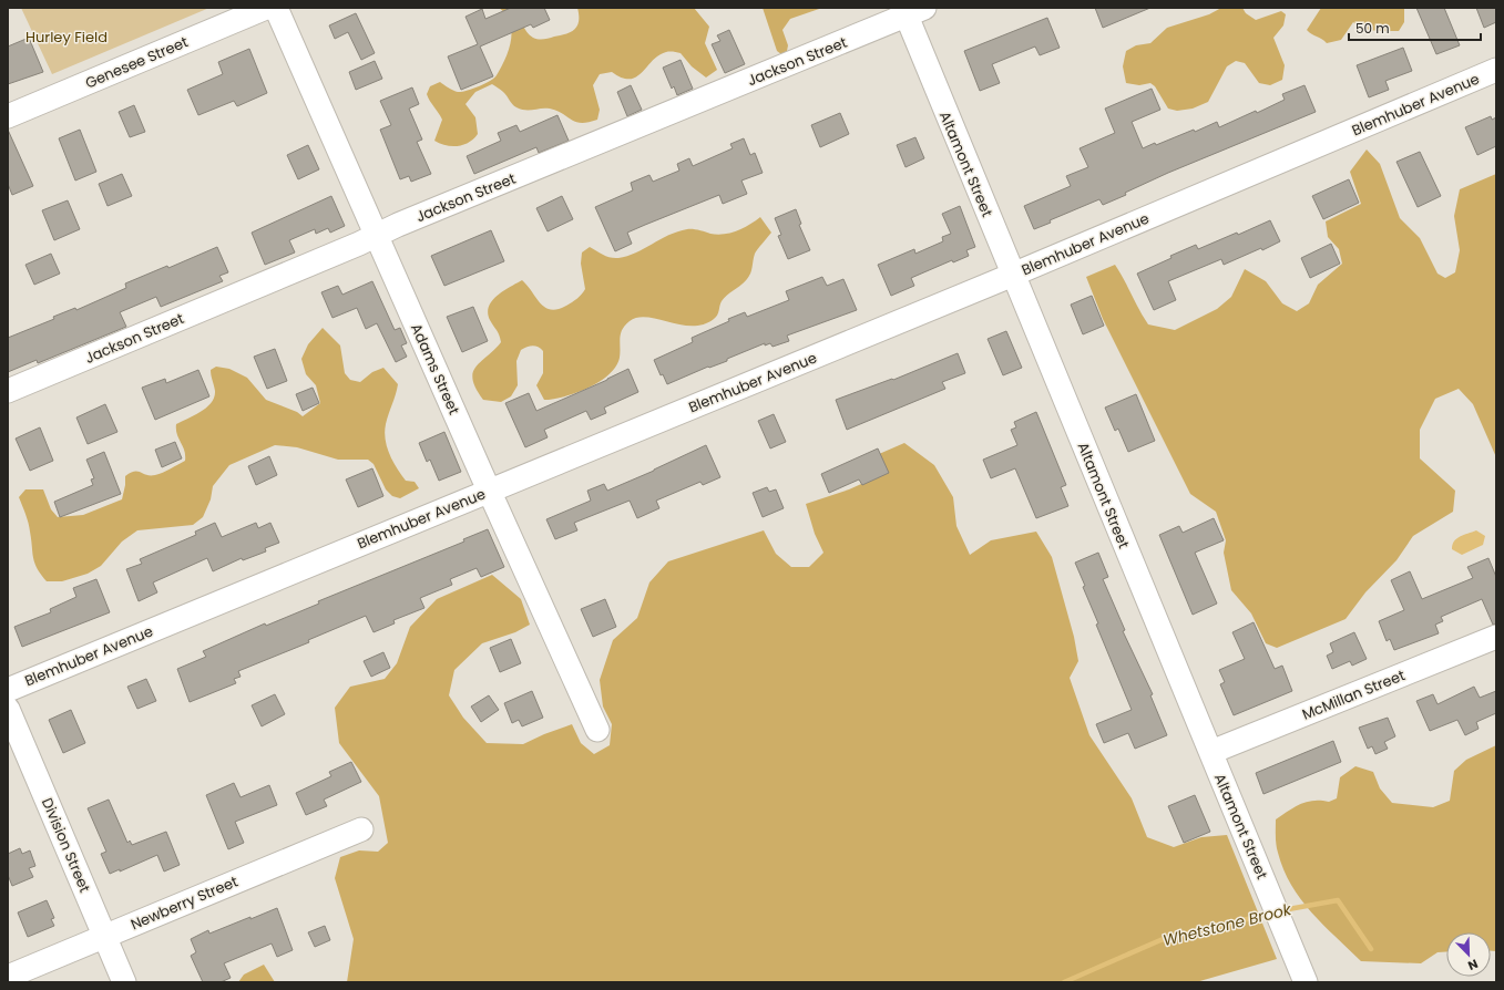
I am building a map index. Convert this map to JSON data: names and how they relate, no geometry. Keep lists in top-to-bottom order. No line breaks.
{"streets":{"street":["Jackson Street","Genesee Street","Blemhuber Avenue","Altamont Street","Adams Street","McMillan Street","Division Street","Newberry Street"]},"crossings":[["Jackson Street","Altamont Street"],["Jackson Street","Adams Street"],["Blemhuber Avenue","Altamont Street"],["Blemhuber Avenue","Adams Street"],["Altamont Street","McMillan Street"],["Division Street","Newberry Street"]],"water":["Whetstone Brook"],"parks":["Hurley Field"],"scale_bar":"50 m","north":"bottom right"}
